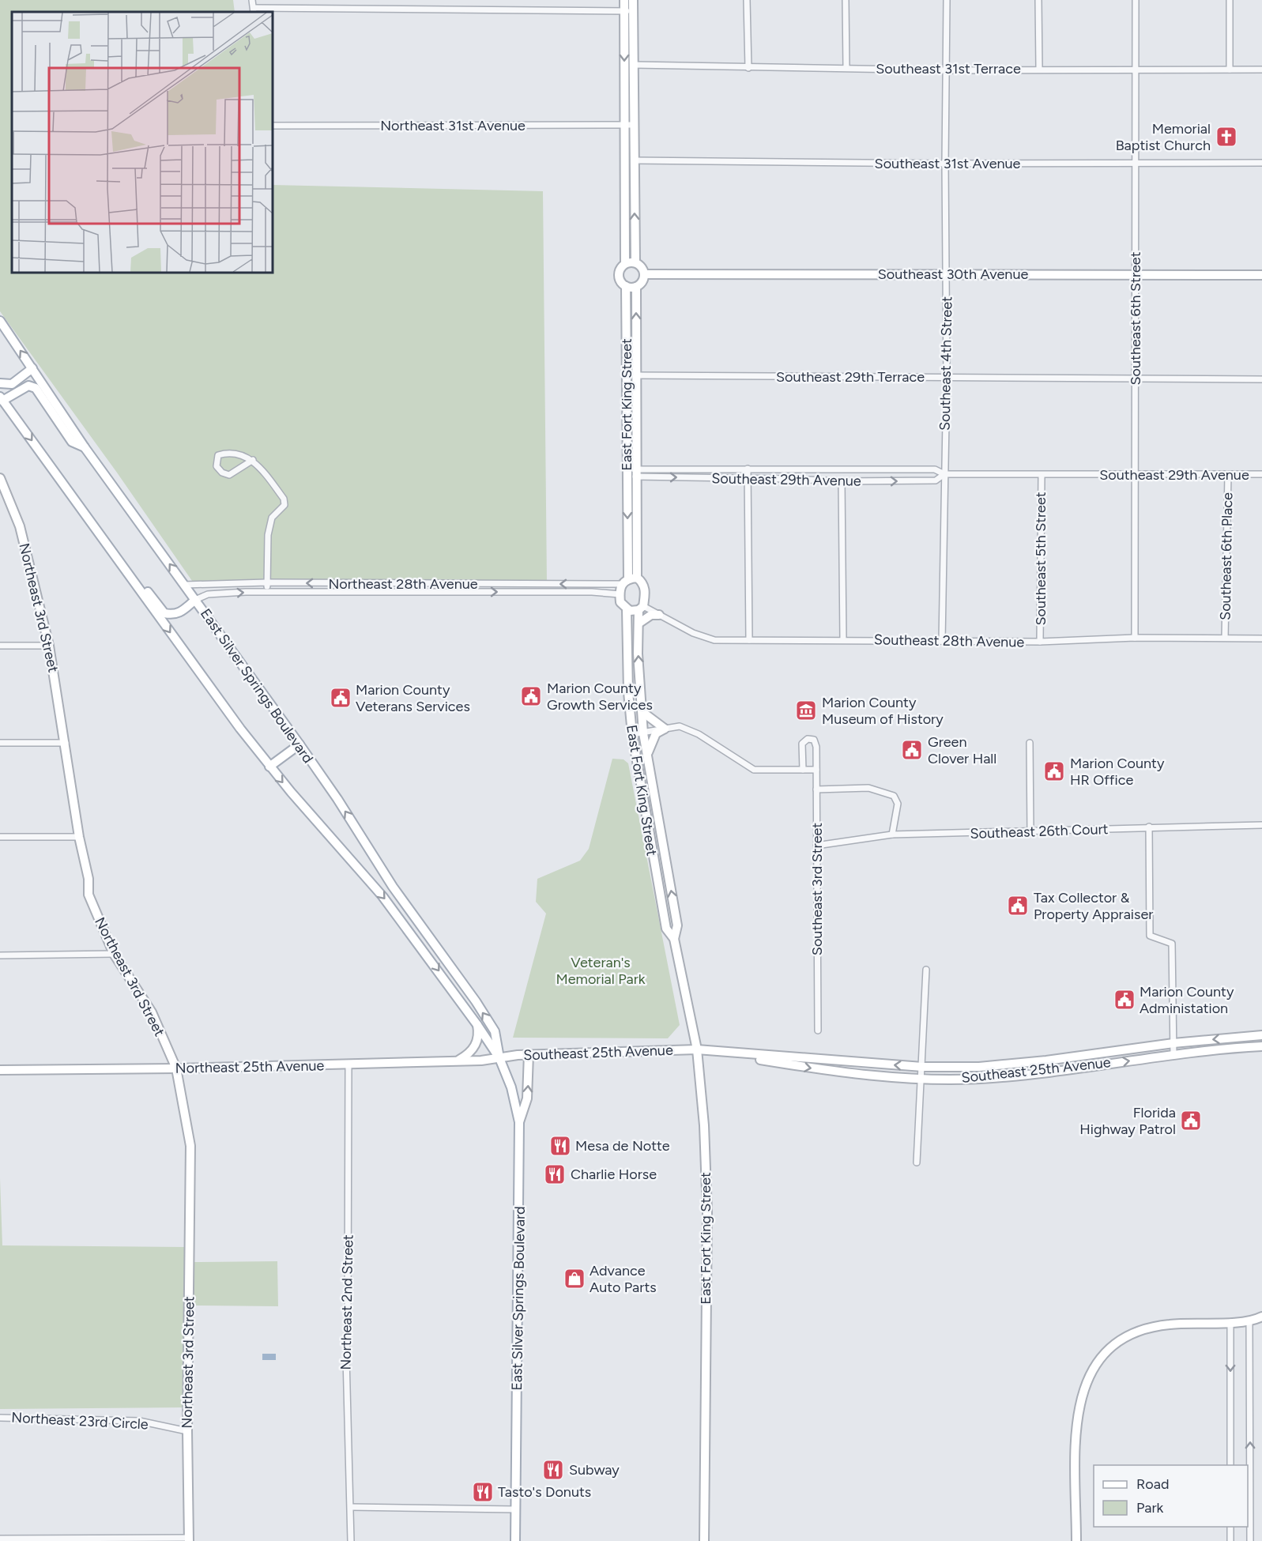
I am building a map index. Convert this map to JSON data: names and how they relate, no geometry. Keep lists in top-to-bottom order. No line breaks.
{"streets":{"street":["Southeast 31st Terrace","Northeast 31st Avenue","Southeast 31st Avenue","Southeast 30th Avenue","Southeast 6th Street","Southeast 4th Street","Southeast 29th Terrace","East Fort King Street","Southeast 29th Avenue","Southeast 6th Place","Southeast 5th Street","Northeast 28th Avenue","Northeast 3rd Street","Southeast 28th Avenue","East Silver Springs Boulevard","Southeast 26th Court","Southeast 3rd Street","Southeast 25th Avenue","Northeast 25th Avenue","Northeast 2nd Street","Northeast 23rd Circle"]},"crossings":[["Southeast 31st Terrace","Southeast 6th Street"],["Southeast 31st Terrace","Southeast 4th Street"],["Southeast 31st Terrace","East Fort King Street"],["Northeast 31st Avenue","East Fort King Street"],["Southeast 31st Avenue","Southeast 6th Street"],["Southeast 31st Avenue","Southeast 4th Street"],["Southeast 31st Avenue","East Fort King Street"],["Southeast 30th Avenue","Southeast 6th Street"],["Southeast 30th Avenue","Southeast 4th Street"],["Southeast 30th Avenue","East Fort King Street"],["Southeast 6th Street","Southeast 29th Terrace"],["Southeast 6th Street","Southeast 29th Avenue"],["Southeast 6th Street","Southeast 28th Avenue"],["Southeast 4th Street","Southeast 29th Terrace"],["Southeast 4th Street","Southeast 29th Avenue"],["Southeast 4th Street","Southeast 28th Avenue"],["Southeast 29th Terrace","East Fort King Street"],["East Fort King Street","Southeast 29th Avenue"],["East Fort King Street","Northeast 28th Avenue"],["East Fort King Street","Southeast 28th Avenue"],["East Fort King Street","Southeast 25th Avenue"],["Southeast 29th Avenue","Southeast 6th Place"],["Southeast 29th Avenue","Southeast 5th Street"],["Southeast 6th Place","Southeast 28th Avenue"],["Southeast 5th Street","Southeast 28th Avenue"],["Northeast 28th Avenue","Southeast 28th Avenue"],["Northeast 28th Avenue","East Silver Springs Boulevard"],["Northeast 3rd Street","Northeast 25th Avenue"],["Northeast 3rd Street","Northeast 23rd Circle"],["East Silver Springs Boulevard","Southeast 25th Avenue"],["East Silver Springs Boulevard","Northeast 25th Avenue"],["Southeast 26th Court","Southeast 3rd Street"],["Southeast 25th Avenue","Northeast 25th Avenue"],["Northeast 25th Avenue","Northeast 2nd Street"]],"parks":["Veteran's Memorial Park"],"places":{"church":["Memorial Baptist Church"],"public building":["Marion County Growth Services","Marion County Veterans Services","Green Clover Hall","Marion County HR Office","Tax Collector & Property Appraiser","Marion County Administation","Florida Highway Patrol"],"museum":["Marion County Museum of History"],"restaurant":["Mesa de Notte","Charlie Horse","Subway","Tasto's Donuts"],"shop":["Advance Auto Parts"]},"legend":["Road","Park"]}
